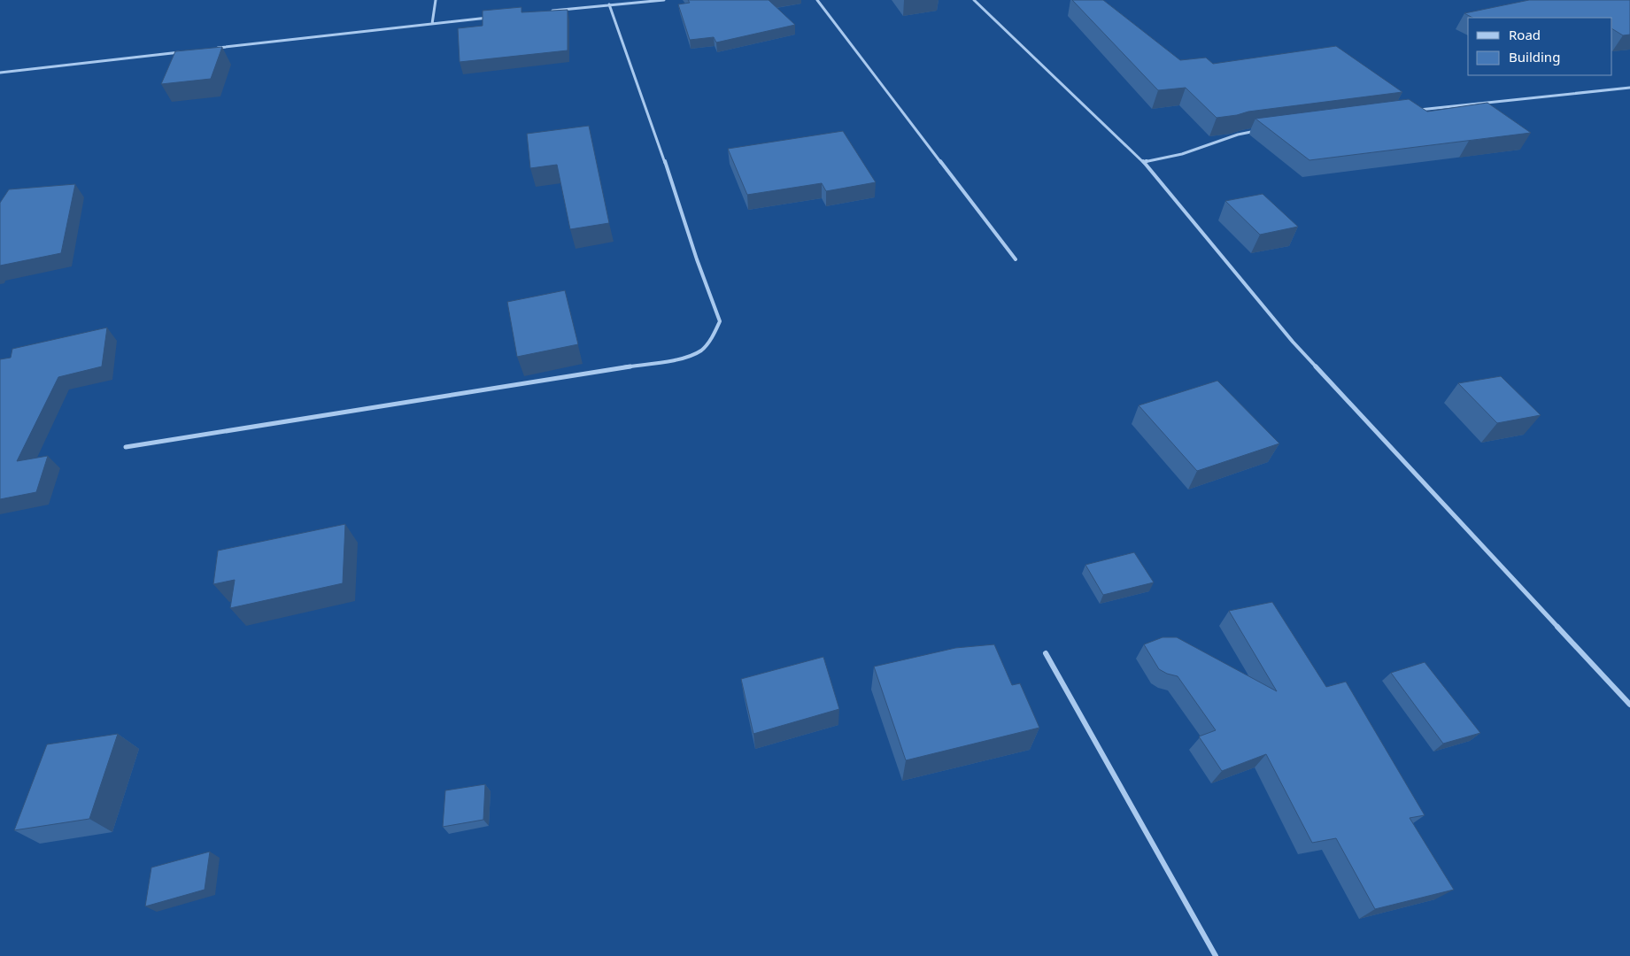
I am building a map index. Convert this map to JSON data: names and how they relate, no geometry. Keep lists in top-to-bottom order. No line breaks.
{"legend":["Road","Building"]}
